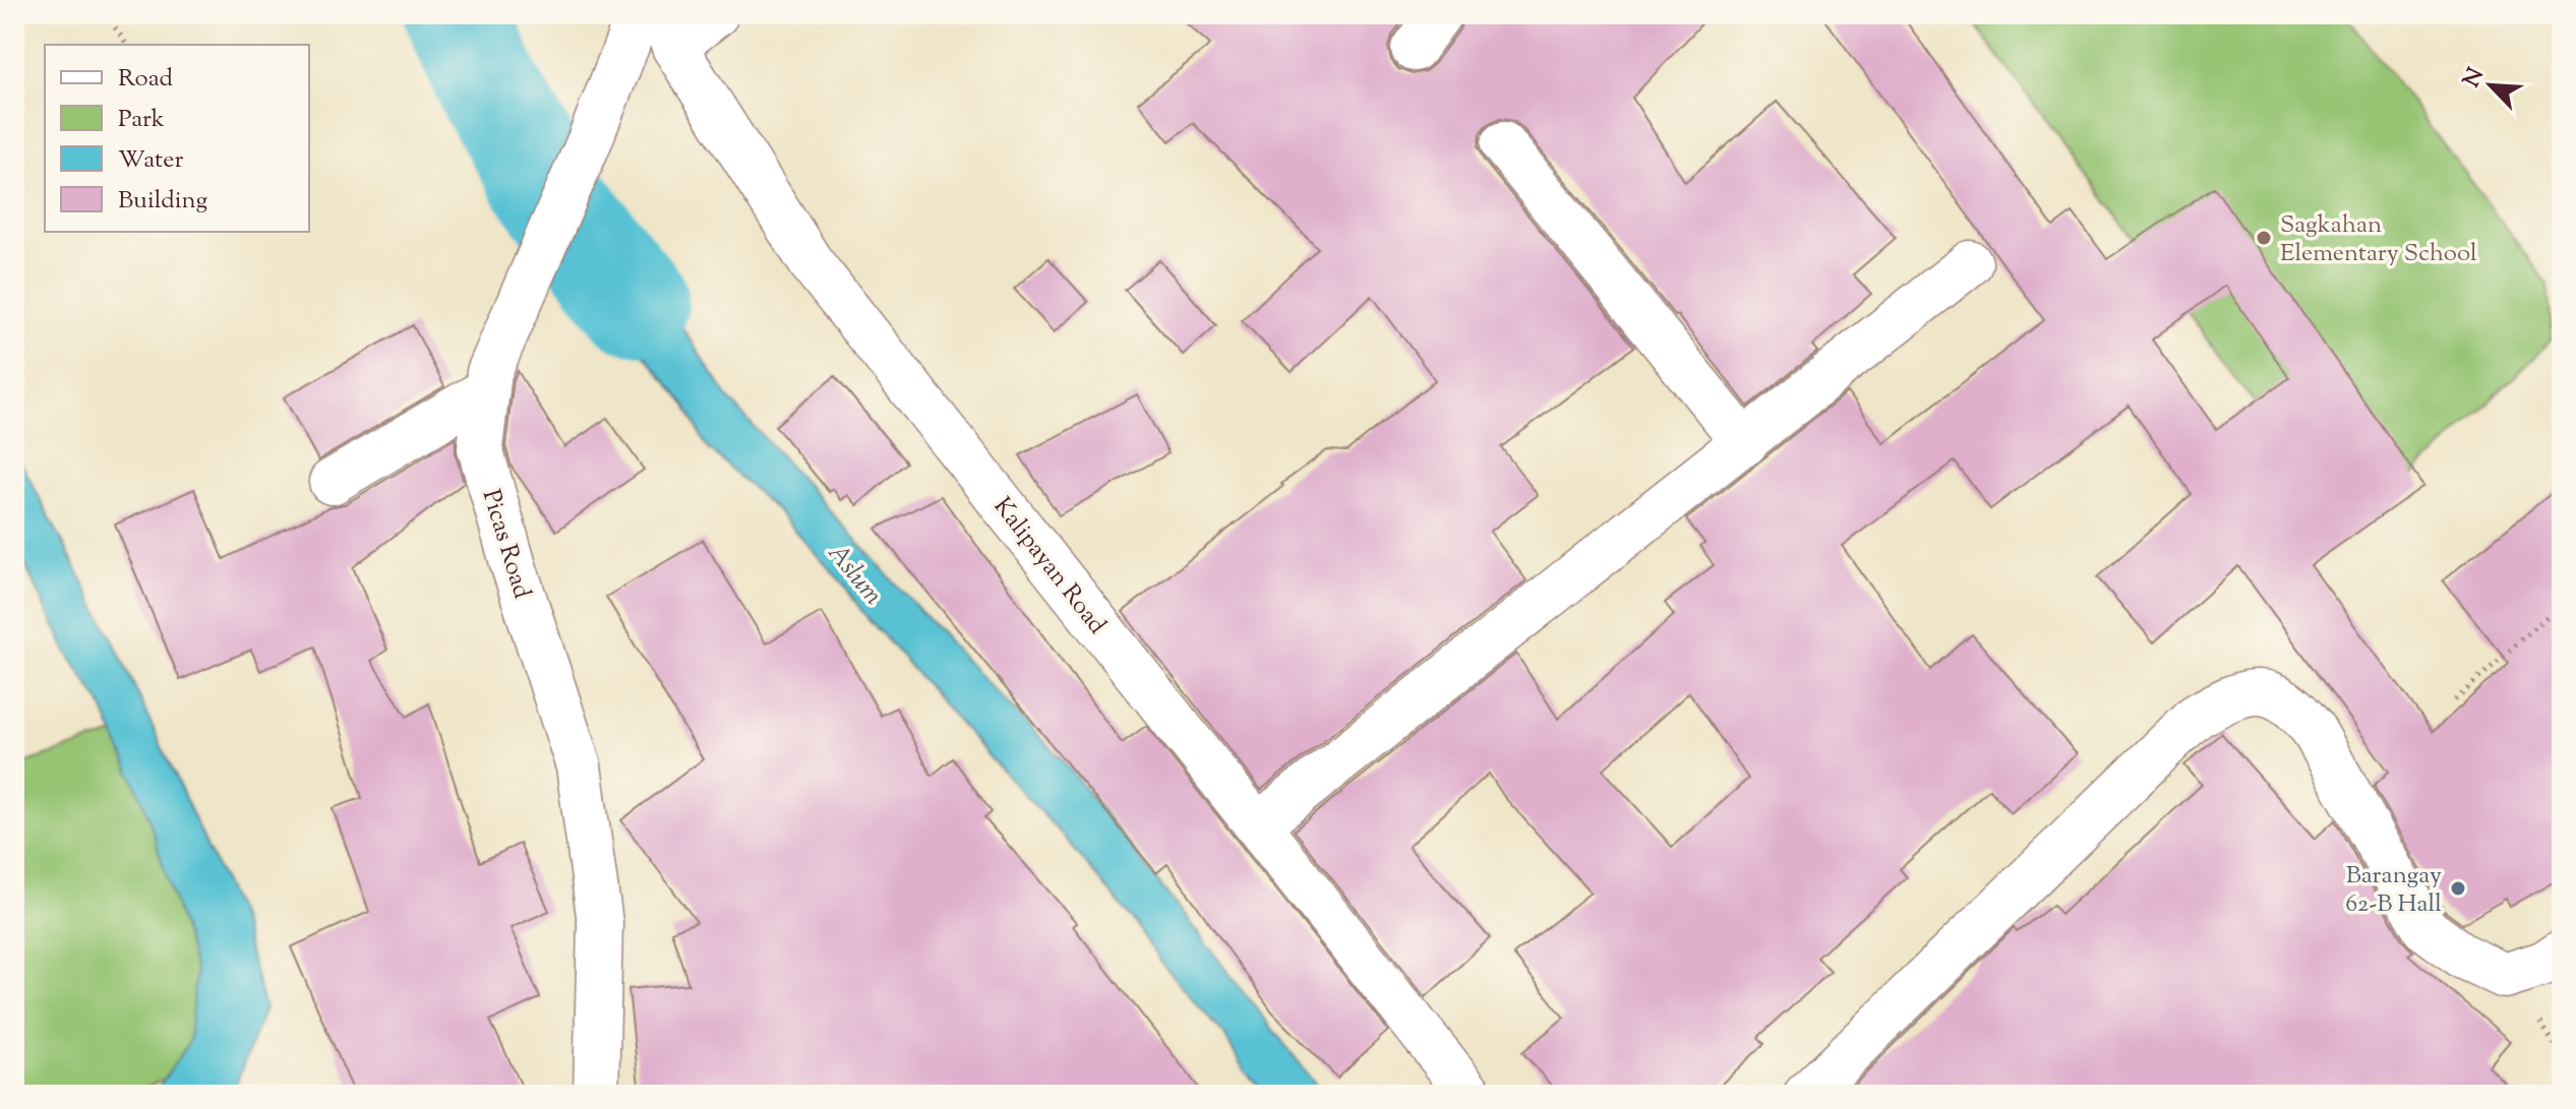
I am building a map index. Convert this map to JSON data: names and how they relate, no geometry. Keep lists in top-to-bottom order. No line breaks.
{"streets":{"street":["Picas Road","Kalipayan Road"]},"water":["Aslum"],"places":["Sagkahan Elementary School","Barangay 62-B Hall"],"legend":["Road","Park","Water","Building"],"north":"top left"}
